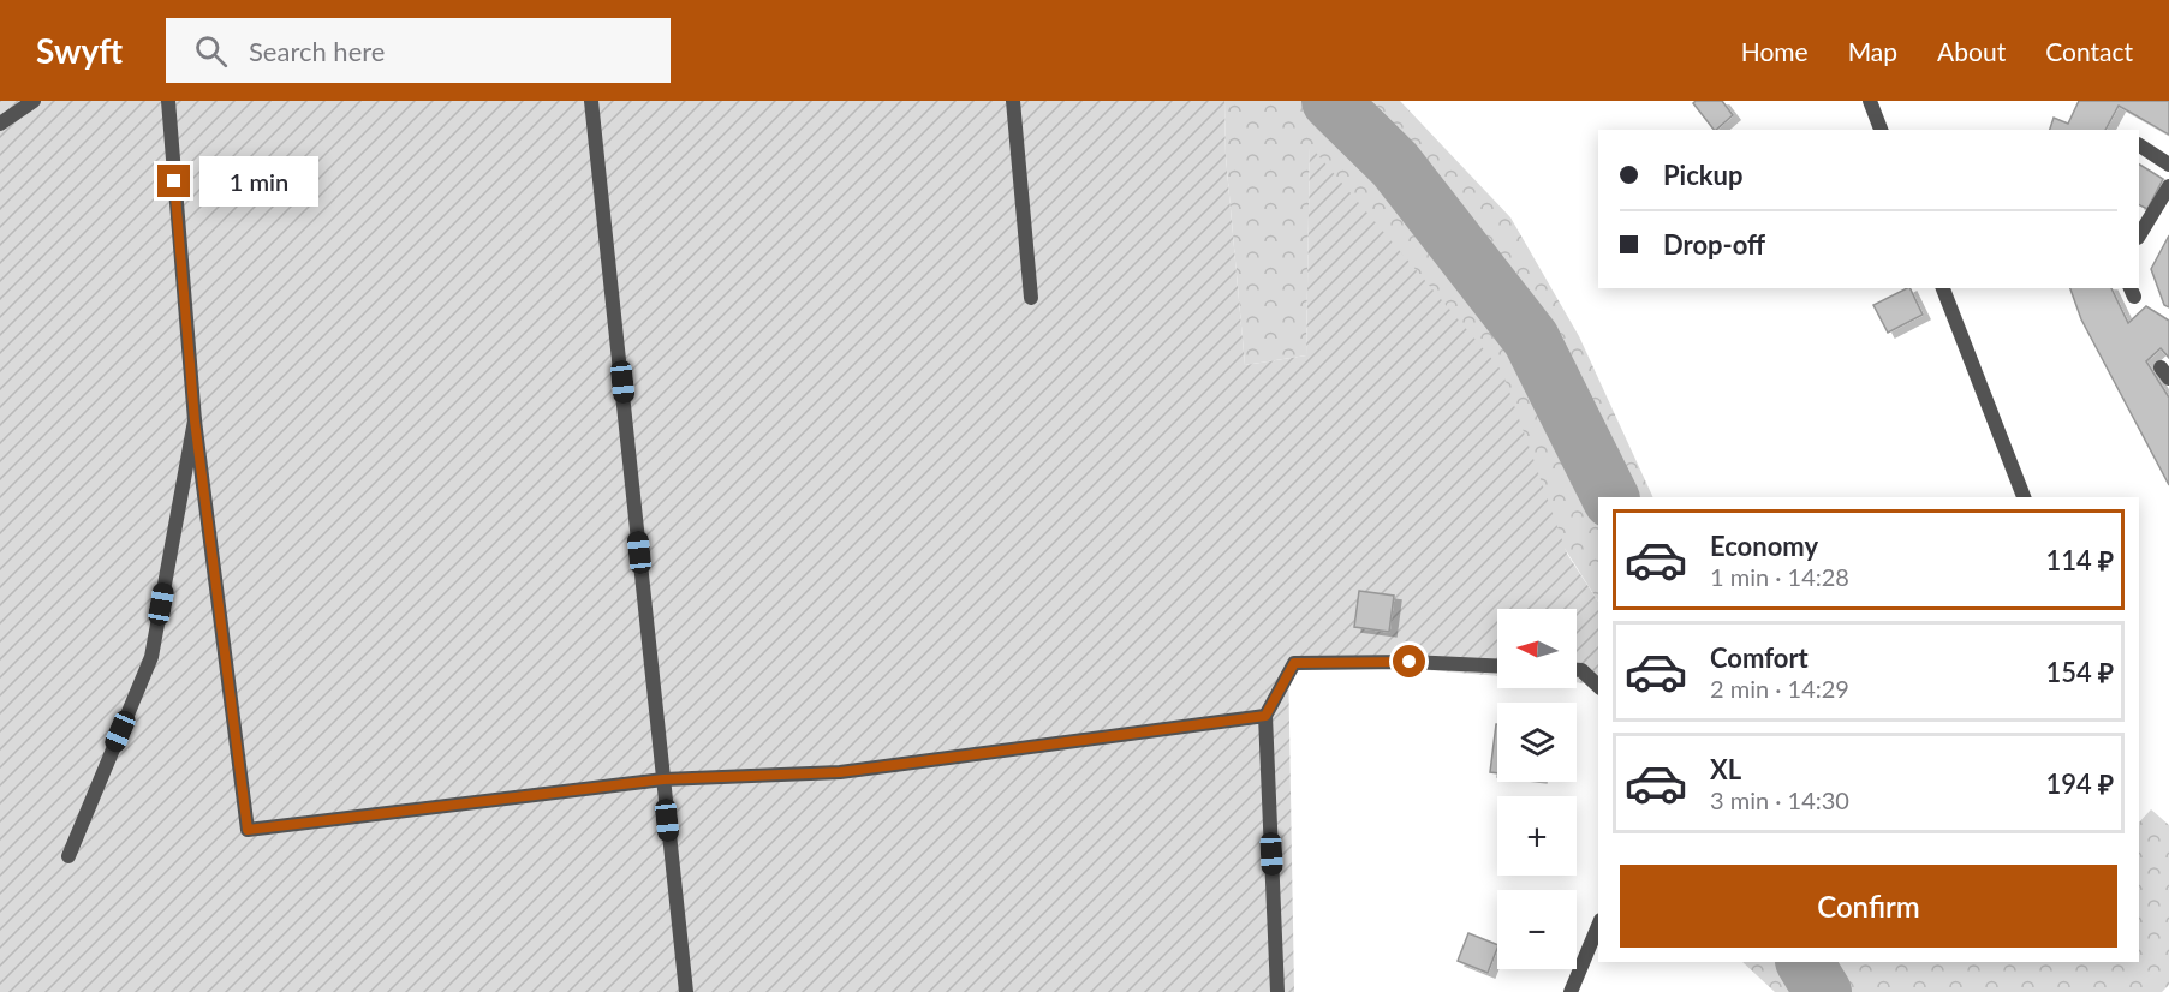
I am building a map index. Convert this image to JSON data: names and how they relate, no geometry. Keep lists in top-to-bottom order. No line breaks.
{"north":"left","page":{"header":"Swyft","search":"Search here","nav":["Home","Map","About","Contact"],"banner":["Pickup","Drop-off"],"bubble":"1 min","list":[{"name":"Economy","note":"1 min · 14:28","value":"114 ₽"},{"name":"Comfort","note":"2 min · 14:29","value":"154 ₽"},{"name":"XL","note":"3 min · 14:30","value":"194 ₽"}],"map_buttons":["+","−"],"buttons":"Confirm"}}
